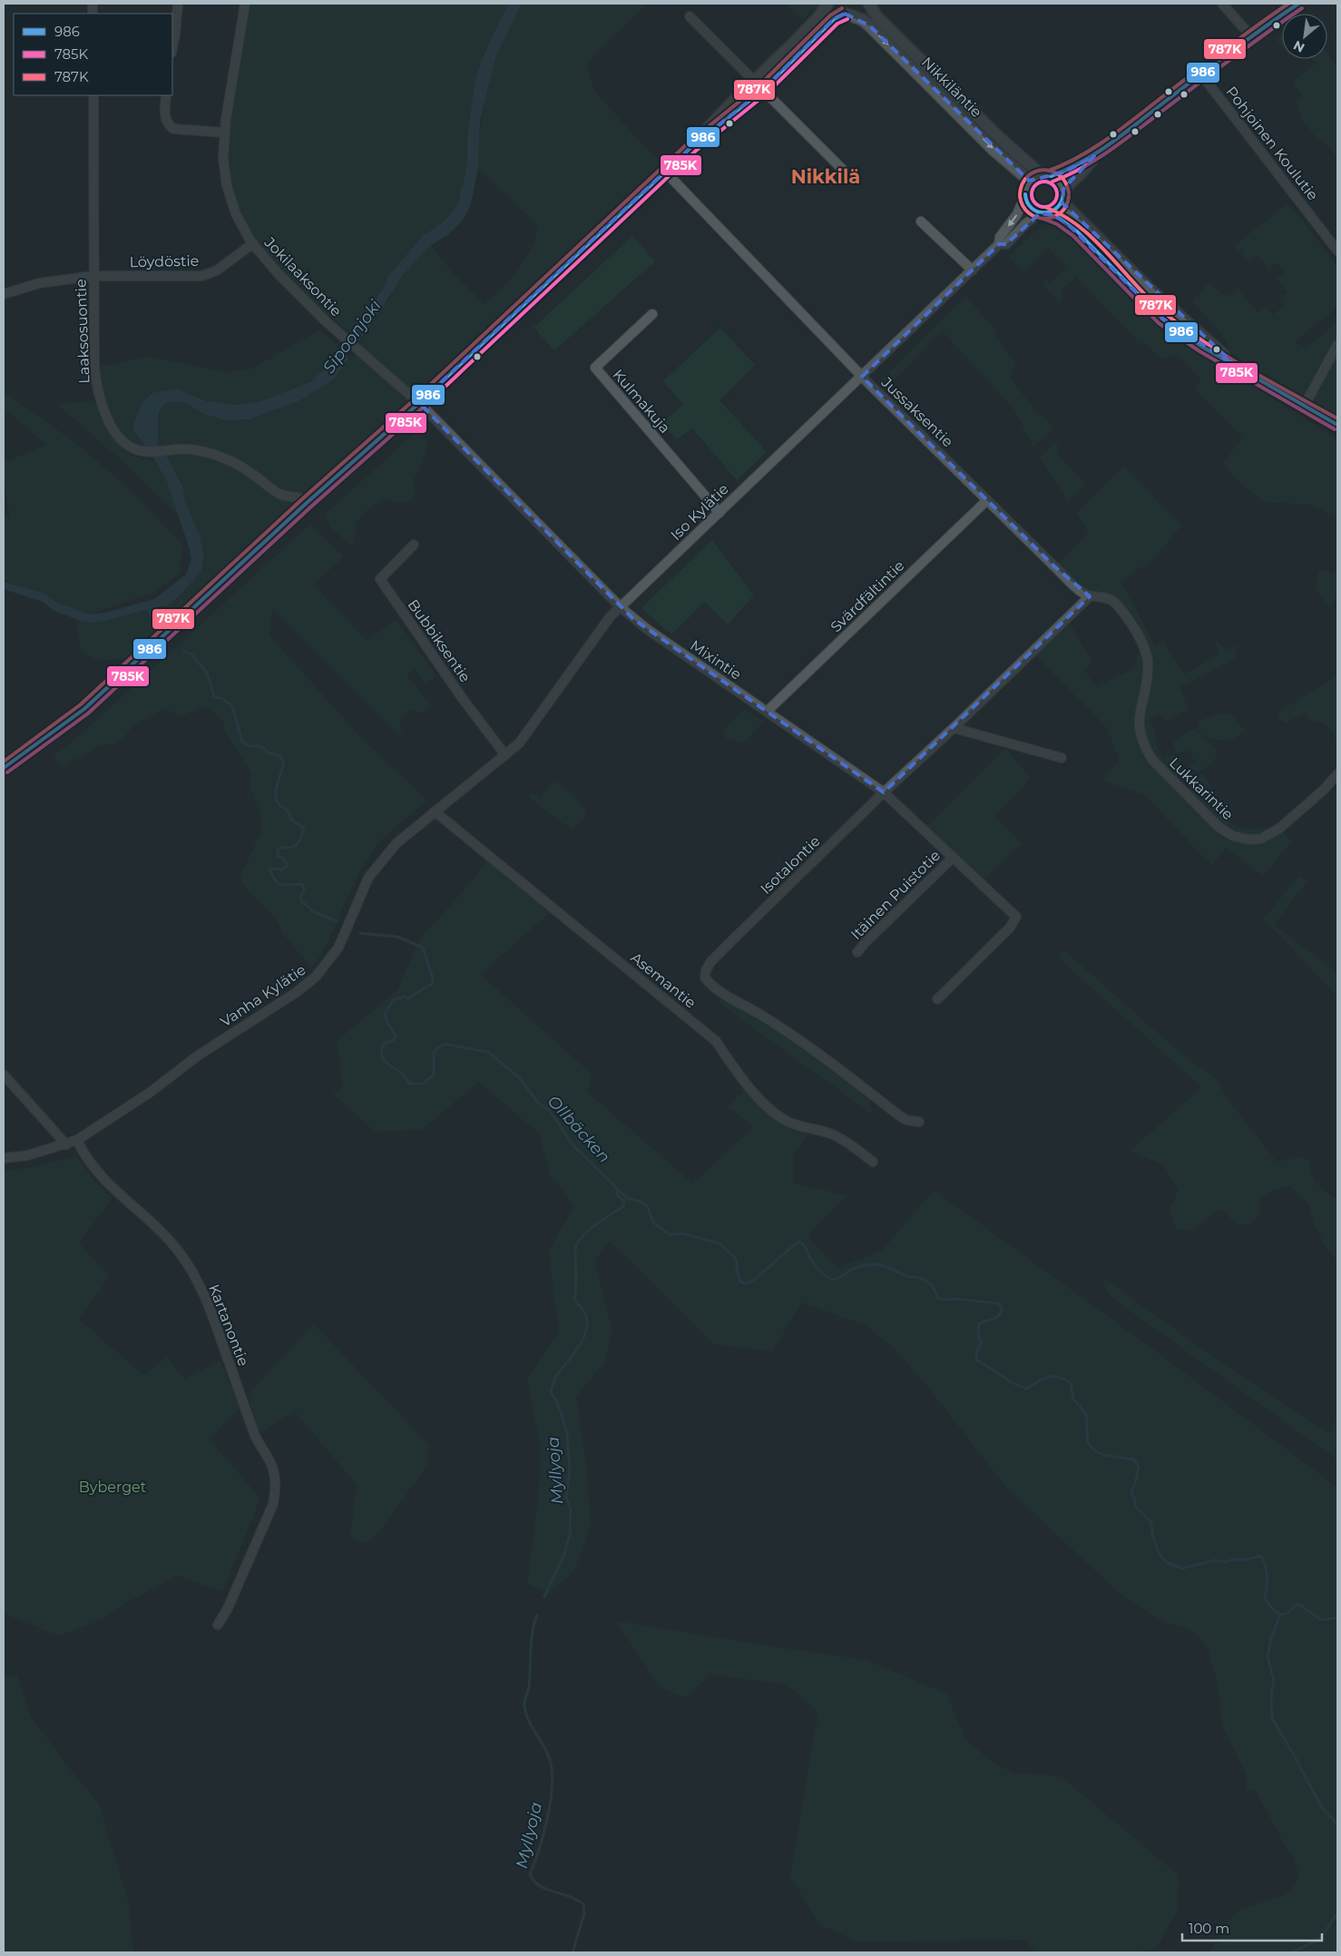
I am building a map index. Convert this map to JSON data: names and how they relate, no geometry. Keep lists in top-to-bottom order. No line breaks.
{"streets":{"street":["Nikkiläntie","Pohjoinen Koulutie","Löydöstie","Jokilaaksontie","Laaksosuontie","Kulmakuja","Jussaksentie","Iso Kylätie","Svärdfältintie","Bubbiksentie","Mixintie","Lukkarintie","Isotalontie","Itäinen Puistotie","Asemantie","Vanha Kylätie","Kartanontie"]},"crossings":[["Nikkiläntie","Iso Kylätie"],["Löydöstie","Jokilaaksontie"],["Löydöstie","Laaksosuontie"],["Jokilaaksontie","Mixintie"],["Kulmakuja","Iso Kylätie"],["Jussaksentie","Iso Kylätie"],["Jussaksentie","Svärdfältintie"],["Jussaksentie","Lukkarintie"],["Jussaksentie","Isotalontie"],["Iso Kylätie","Bubbiksentie"],["Iso Kylätie","Mixintie"],["Iso Kylätie","Asemantie"],["Iso Kylätie","Vanha Kylätie"],["Svärdfältintie","Mixintie"],["Mixintie","Isotalontie"],["Mixintie","Itäinen Puistotie"],["Asemantie","Vanha Kylätie"],["Vanha Kylätie","Kartanontie"]],"districts":["Nikkilä"],"water":["Sipoonjoki","Ollbäcken","Myllyoja"],"parks":["Byberget"],"lines":["transit line 986","transit line 787K","transit line 785K"],"legend":["986","785K","787K"],"scale_bar":"100 m","north":"bottom left"}
